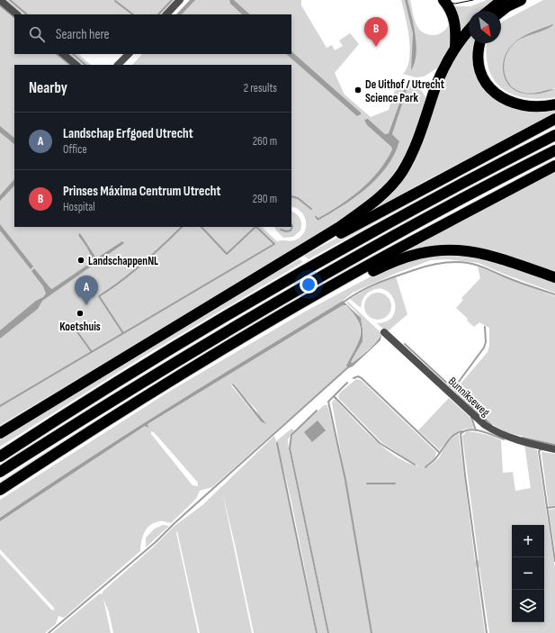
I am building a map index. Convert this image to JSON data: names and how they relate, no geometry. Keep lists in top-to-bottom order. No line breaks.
{"streets":{"street":["Bunnikseweg"]},"places":["De Uithof / Utrecht Science Park","LandschappenNL","Koetshuis"],"north":"bottom right","page":{"search":"Search here","pins":["B","A"],"heading":["Nearby","2 results"],"list":[{"mark":"A","name":"Landschap Erfgoed Utrecht","note":"Office","value":"260 m"},{"mark":"B","name":"Prinses Máxima Centrum Utrecht","note":"Hospital","value":"290 m"}],"map_buttons":["+","−"]}}
